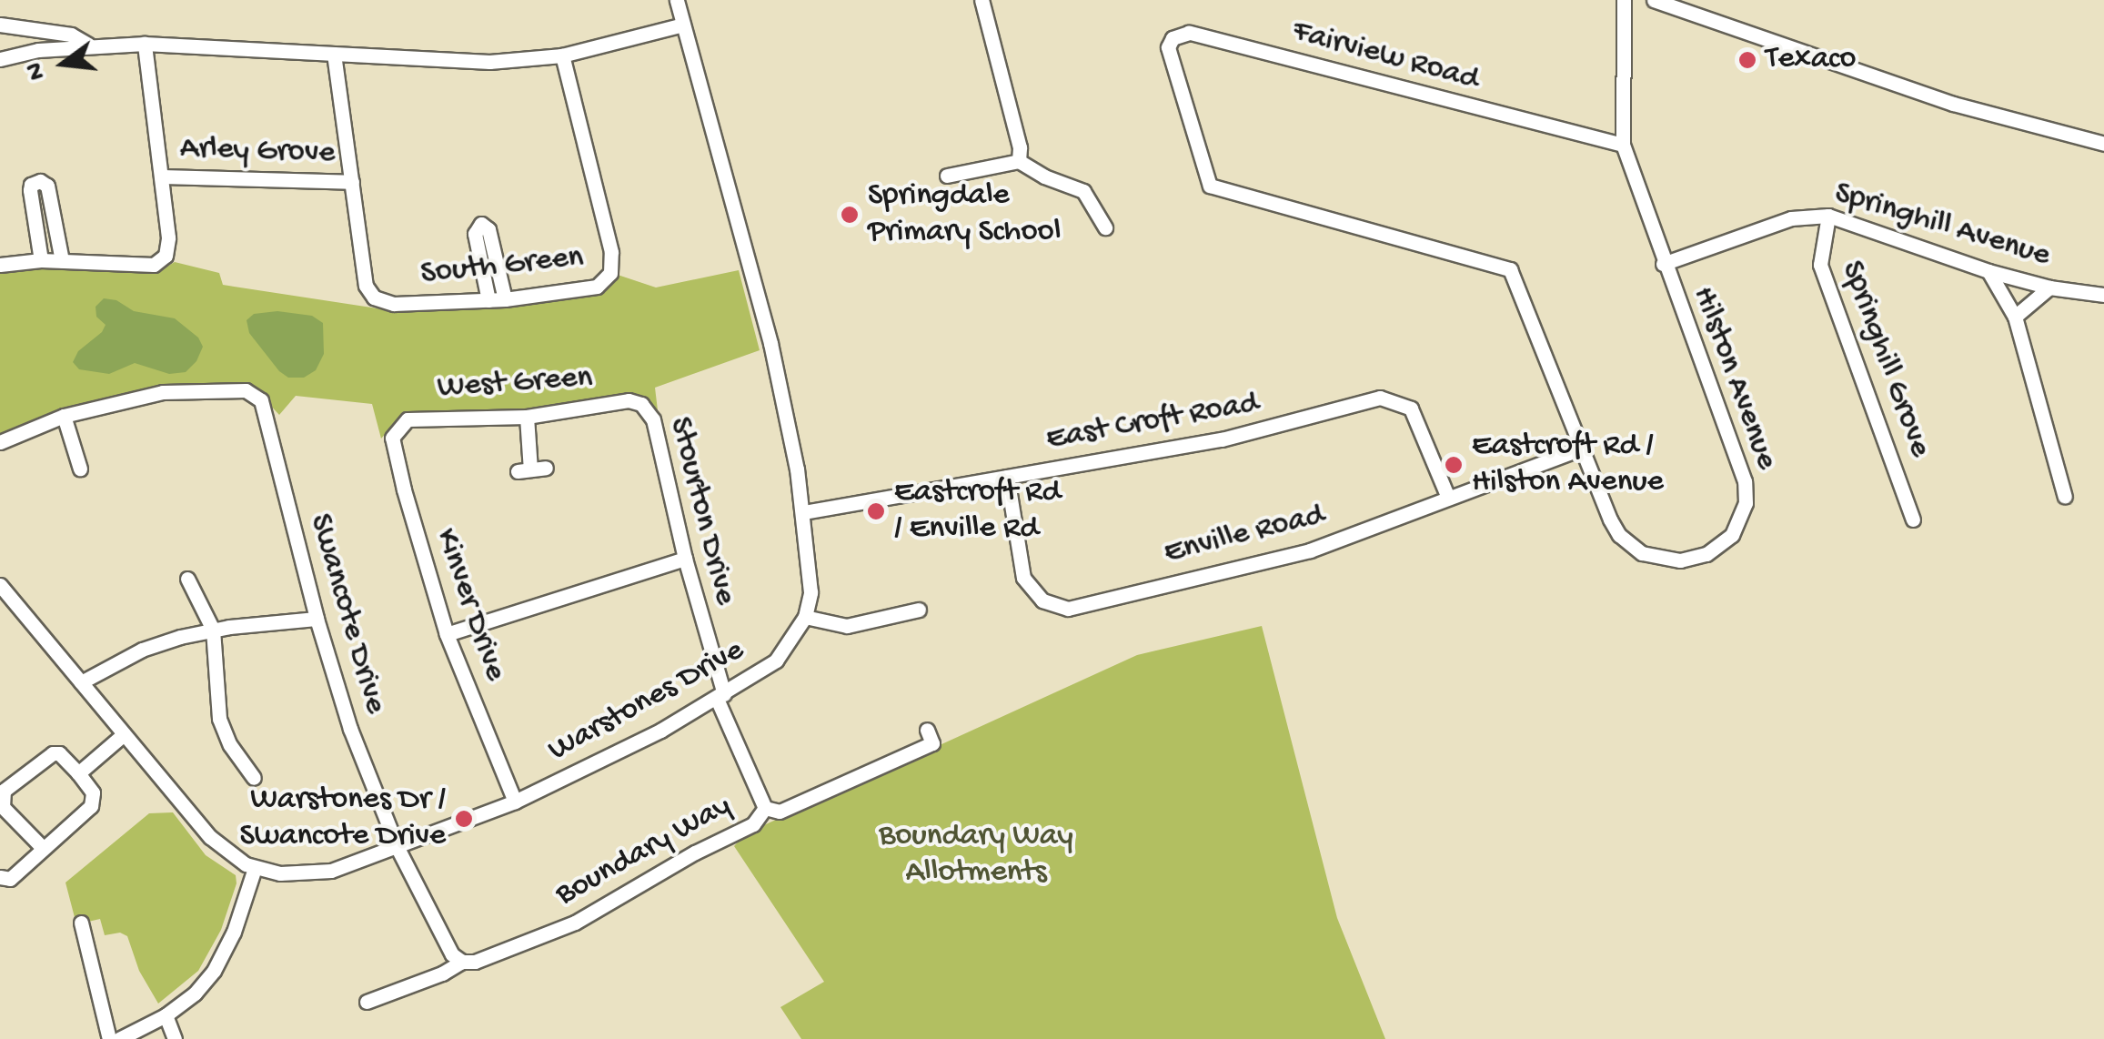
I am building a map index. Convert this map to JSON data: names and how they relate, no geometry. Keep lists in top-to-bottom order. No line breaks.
{"streets":{"street":["Fairview Road","Arley Grove","Springhill Avenue","South Green","Springhill Grove","Hilston Avenue","West Green","East Croft Road","Stourton Drive","Enville Road","Kinver Drive","Swancote Drive","Warstones Drive","Boundary Way"]},"crossings":[["Fairview Road","Hilston Avenue"],["Arley Grove","South Green"],["Springhill Avenue","Springhill Grove"],["Springhill Avenue","Hilston Avenue"],["Hilston Avenue","Enville Road"],["West Green","Stourton Drive"],["West Green","Kinver Drive"],["East Croft Road","Enville Road"],["East Croft Road","Warstones Drive"],["Stourton Drive","Warstones Drive"],["Stourton Drive","Boundary Way"],["Kinver Drive","Warstones Drive"],["Swancote Drive","Warstones Drive"],["Swancote Drive","Boundary Way"]],"parks":["Boundary Way Allotments"],"places":["Texaco","Springdale Primary School","Eastcroft Rd / Hilston Avenue","Eastcroft Rd / Enville Rd","Warstones Dr / Swancote Drive"],"north":"left"}
